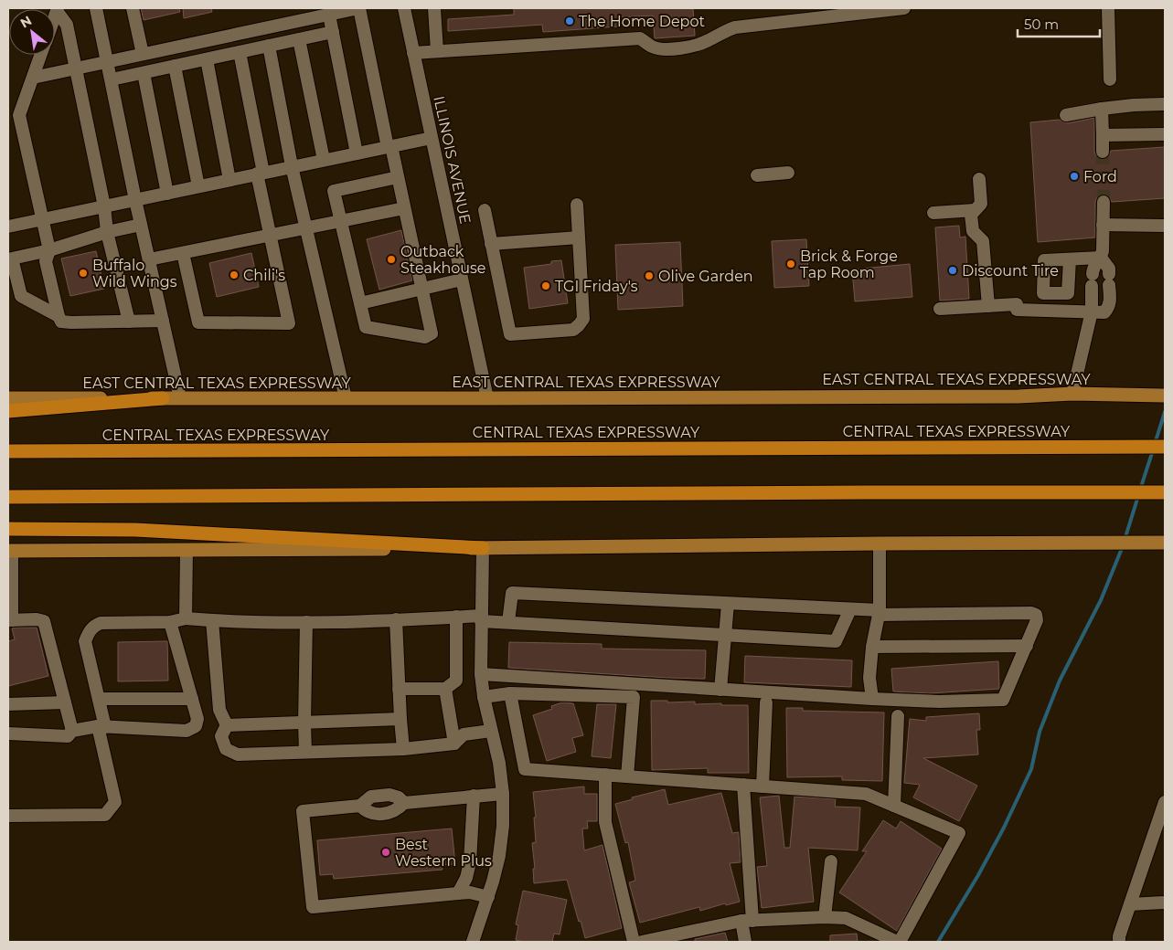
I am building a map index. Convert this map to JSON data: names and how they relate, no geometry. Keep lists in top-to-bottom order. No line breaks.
{"streets":{"highway":["CENTRAL TEXAS EXPRESSWAY"],"main road":["EAST CENTRAL TEXAS EXPRESSWAY"],"street":["ILLINOIS AVENUE"]},"crossings":[["ILLINOIS AVENUE","EAST CENTRAL TEXAS EXPRESSWAY"]],"places":["The Home Depot","Ford","Outback Steakhouse","Brick & Forge Tap Room","Discount Tire","Buffalo Wild Wings","Chili's","Olive Garden","TGI Friday's","Best Western Plus"],"scale_bar":"50 m","north":"top left"}
